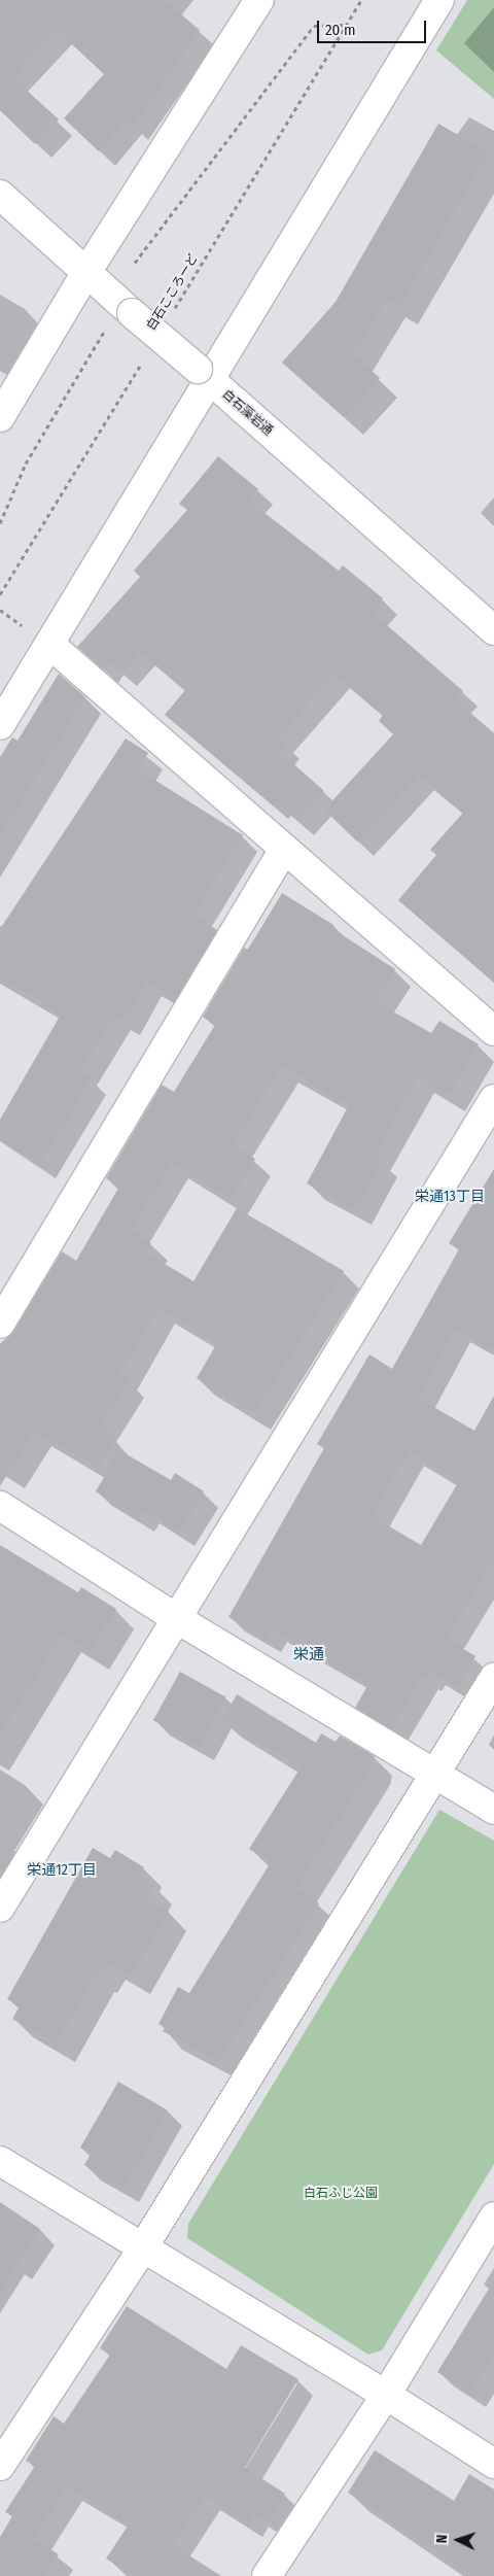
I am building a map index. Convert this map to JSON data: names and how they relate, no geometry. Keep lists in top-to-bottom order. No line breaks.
{"streets":{"street":["白石藻岩通"],"path":["白石こころーど"]},"districts":["栄通13丁目","栄通","栄通12丁目"],"parks":["白石ふじ公園"],"scale_bar":"20 m","north":"left"}
